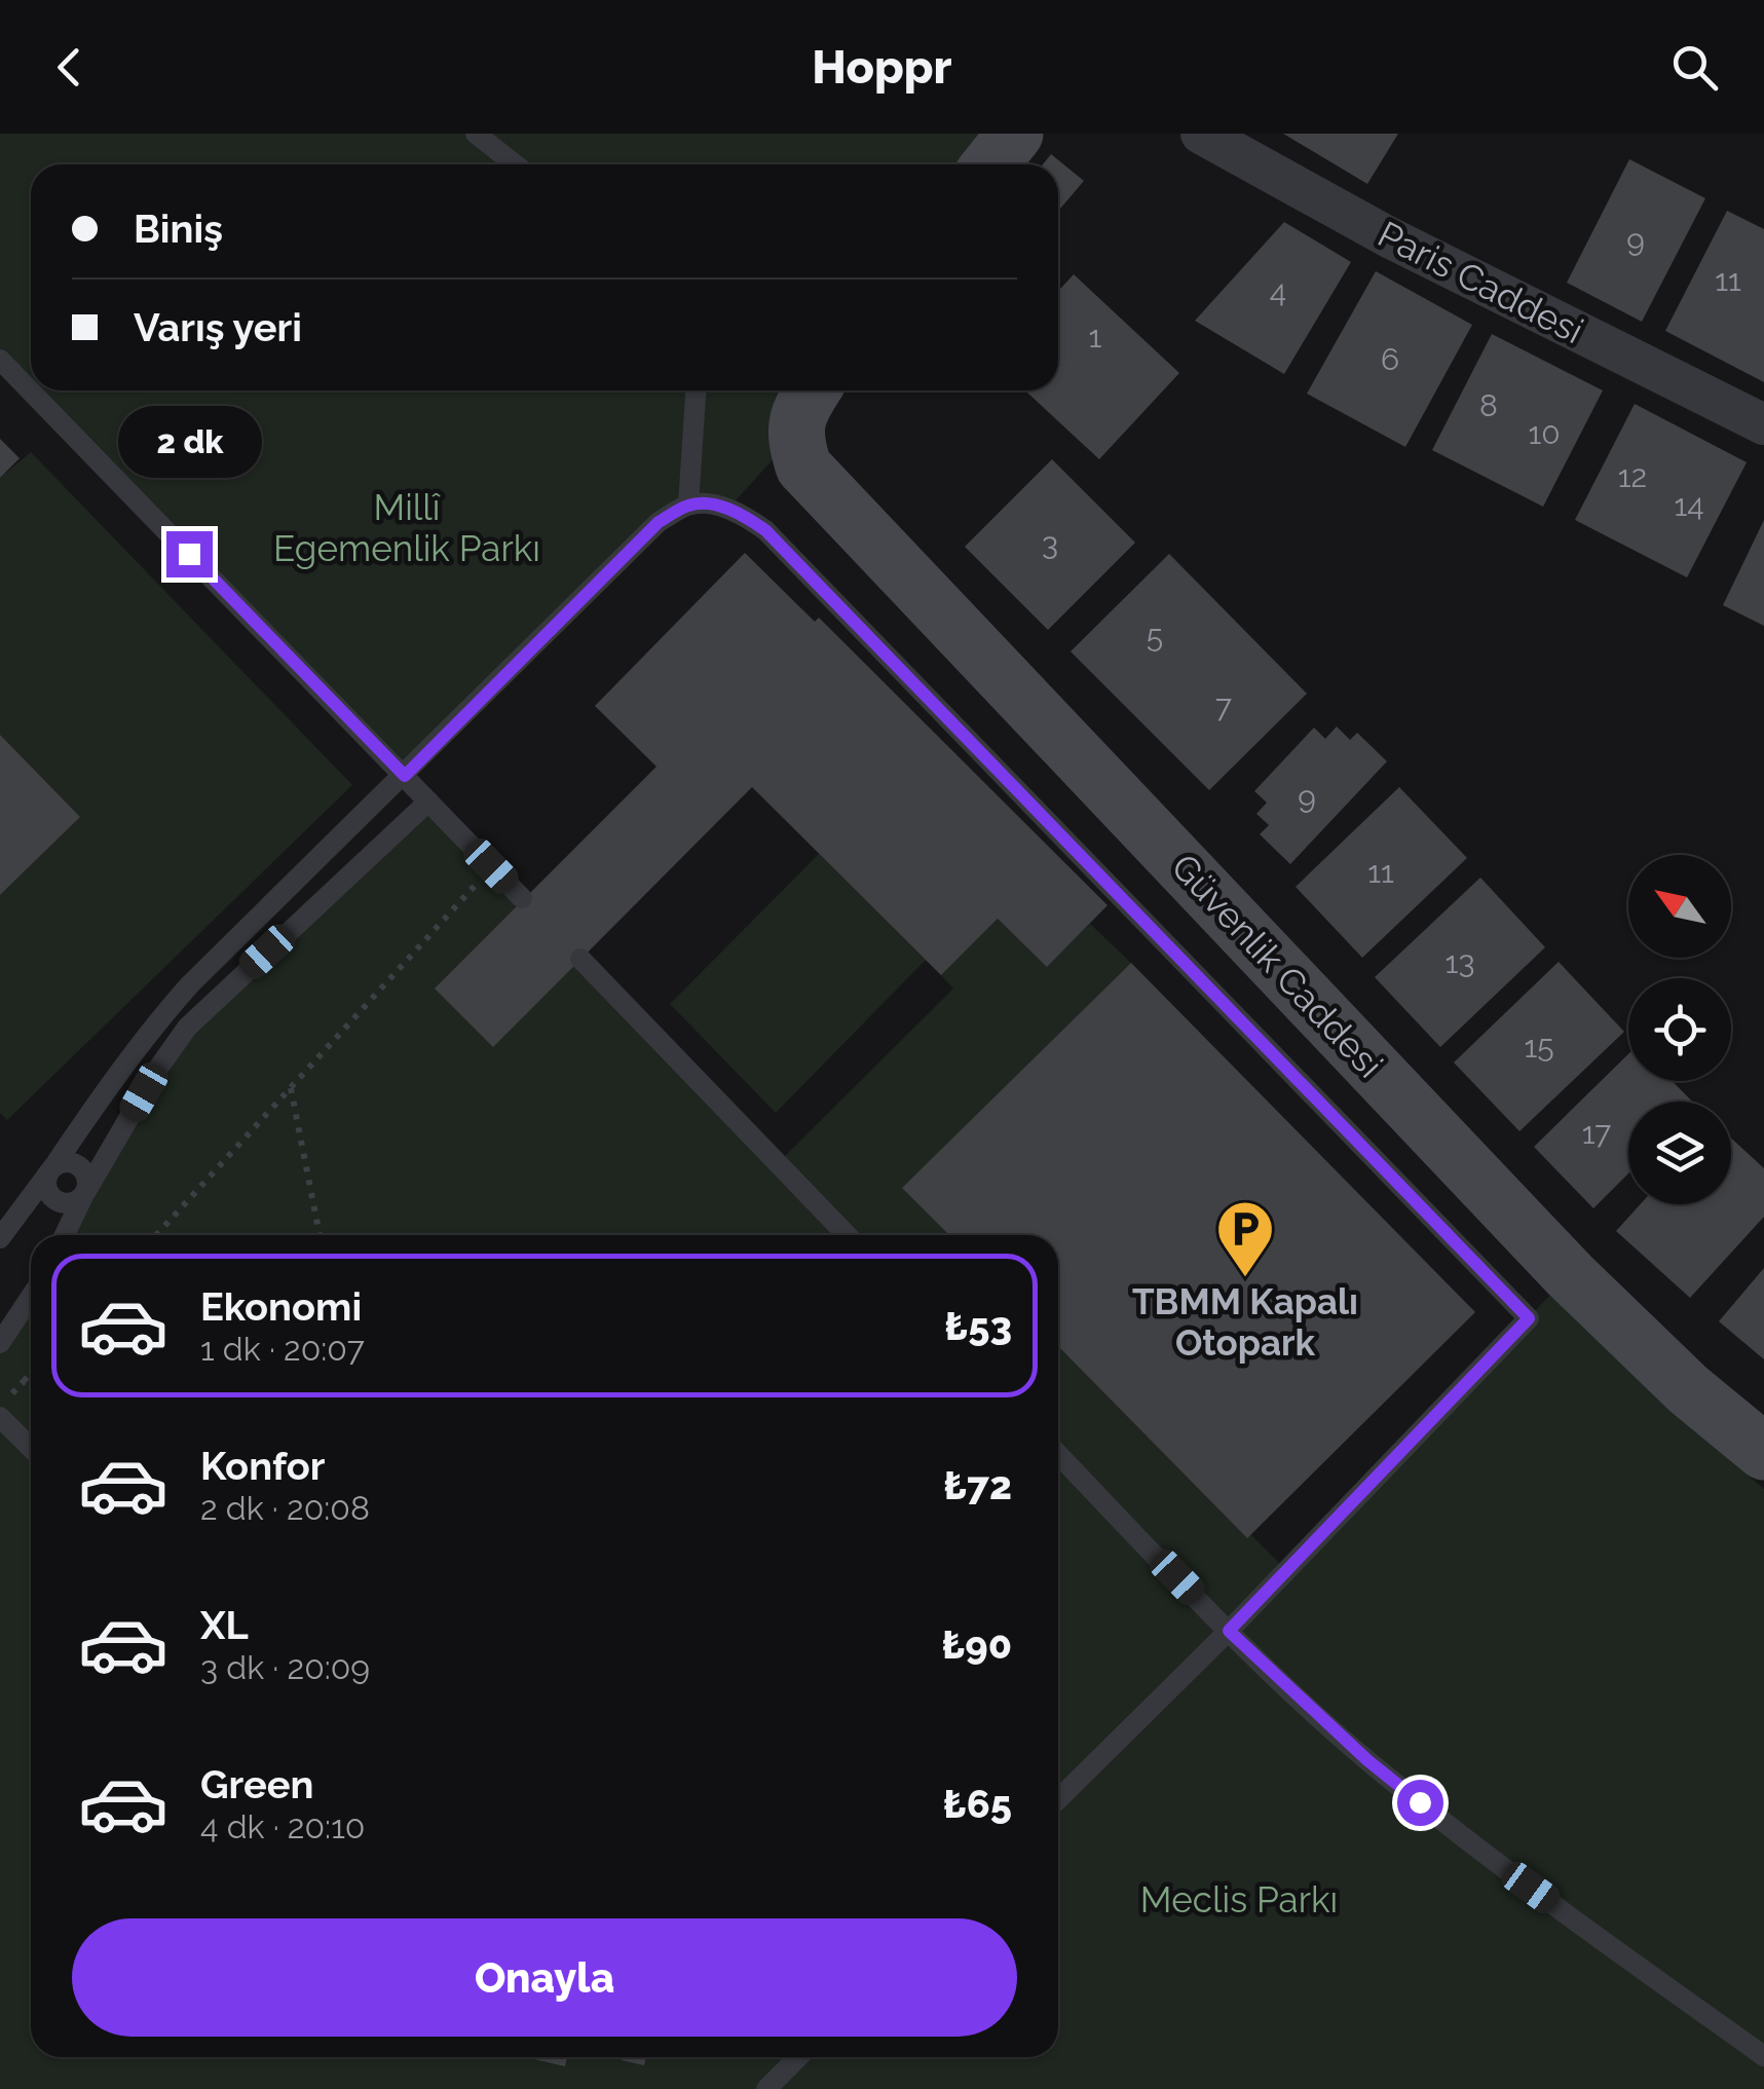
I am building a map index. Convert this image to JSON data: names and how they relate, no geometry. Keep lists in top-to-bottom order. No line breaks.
{"streets":{"main road":["Güvenlik Caddesi"],"street":["Paris Caddesi"]},"parks":["Millî Egemenlik Parkı","Meclis Parkı"],"places":{"parking":["TBMM Kapalı Otopark"]},"house_numbers":["9","11","4","1","6","8","10","12","14","3","5","7","9","11","13","15","17"],"north":"top left","page":{"header":"Hoppr","banner":["Biniş","Varış yeri"],"bubble":"2 dk","list":[{"name":"Ekonomi","note":"1 dk · 20:07","value":"₺53"},{"name":"Konfor","note":"2 dk · 20:08","value":"₺72"},{"name":"XL","note":"3 dk · 20:09","value":"₺90"},{"name":"Green","note":"4 dk · 20:10","value":"₺65"}],"buttons":"Onayla"}}
